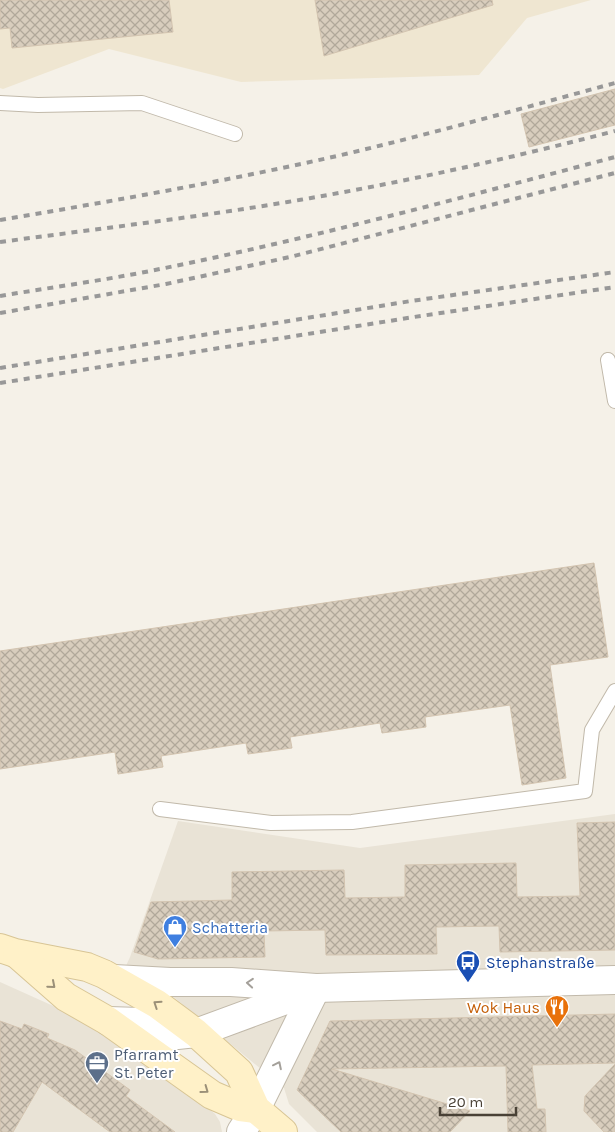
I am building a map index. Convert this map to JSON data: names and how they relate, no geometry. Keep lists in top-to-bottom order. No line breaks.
{"places":{"shop":["Schatteria"],"bus stop":["Stephanstraße"],"restaurant":["Wok Haus"],"office":["Pfarramt St. Peter"]},"scale_bar":"20 m"}
